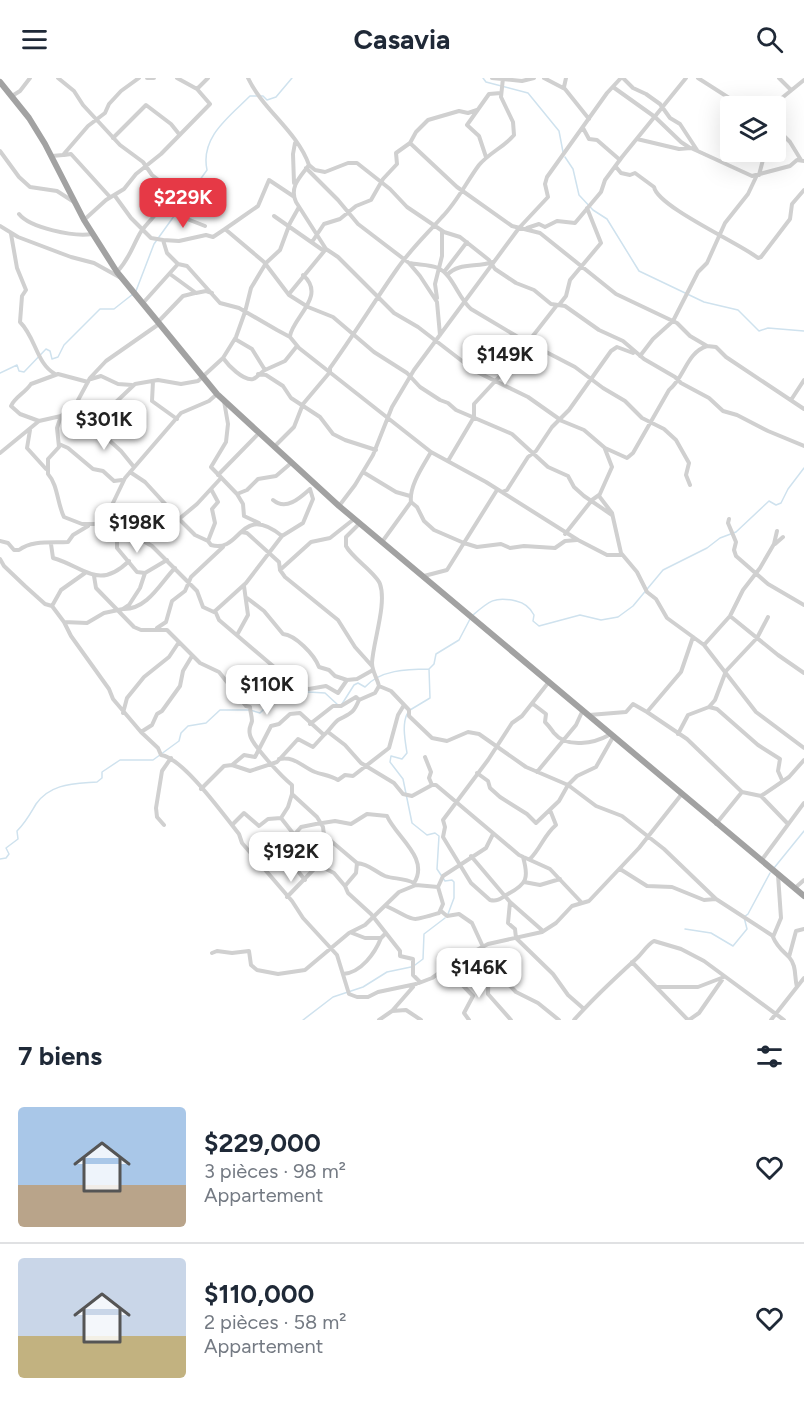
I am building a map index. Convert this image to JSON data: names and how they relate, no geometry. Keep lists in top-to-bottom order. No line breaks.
{"page":{"header":"Casavia","price":["$229K","$149K","$301K","$198K","$110K","$192K","$146K"],"heading":"7 biens","list":[{"name":"$229,000","note":"3 pièces · 98 m² · Appartement"},{"name":"$110,000","note":"2 pièces · 58 m² · Appartement"}]}}
